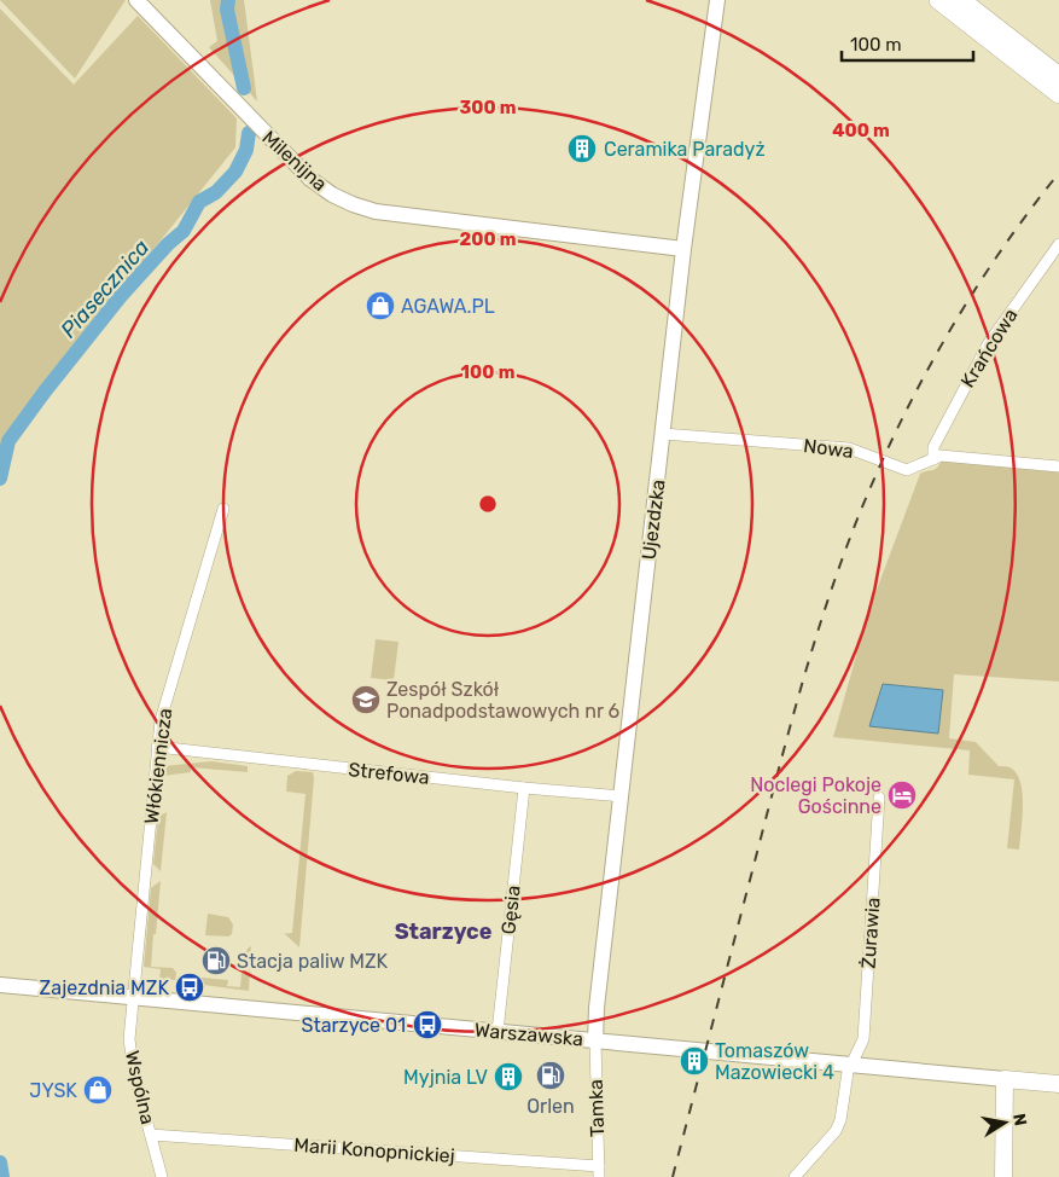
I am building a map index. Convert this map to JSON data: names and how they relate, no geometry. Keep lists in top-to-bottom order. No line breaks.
{"streets":{"main road":["Milenijna","Ujezdzka","Warszawska"],"street":["Krańcowa","Nowa","Włókiennicza","Strefowa","Gęsia","Żurawia","Wspólna","Tamka","Marii Konopnickiej"]},"crossings":[["Milenijna","Ujezdzka"],["Krańcowa","Nowa"],["Nowa","Ujezdzka"],["Ujezdzka","Strefowa"],["Ujezdzka","Warszawska"],["Ujezdzka","Tamka"],["Włókiennicza","Strefowa"],["Włókiennicza","Warszawska"],["Włókiennicza","Wspólna"],["Strefowa","Gęsia"],["Gęsia","Warszawska"],["Żurawia","Warszawska"],["Warszawska","Wspólna"],["Warszawska","Tamka"],["Wspólna","Marii Konopnickiej"],["Tamka","Marii Konopnickiej"]],"districts":["Starzyce"],"water":["Piasecznica"],"places":{"building":["Ceramika Paradyż","Tomaszów Mazowiecki 4","Myjnia LV"],"shop":["AGAWA.PL","JYSK"],"school or university":["Zespół Szkół Ponadpodstawowych nr 6"],"hotel":["Noclegi Pokoje Gościnne"],"fuel station":["Stacja paliw MZK","Orlen"],"bus stop":["Zajezdnia MZK","Starzyce 01"]},"scale_bar":"100 m","north":"right","rings":["300 m","400 m","200 m","100 m"]}
